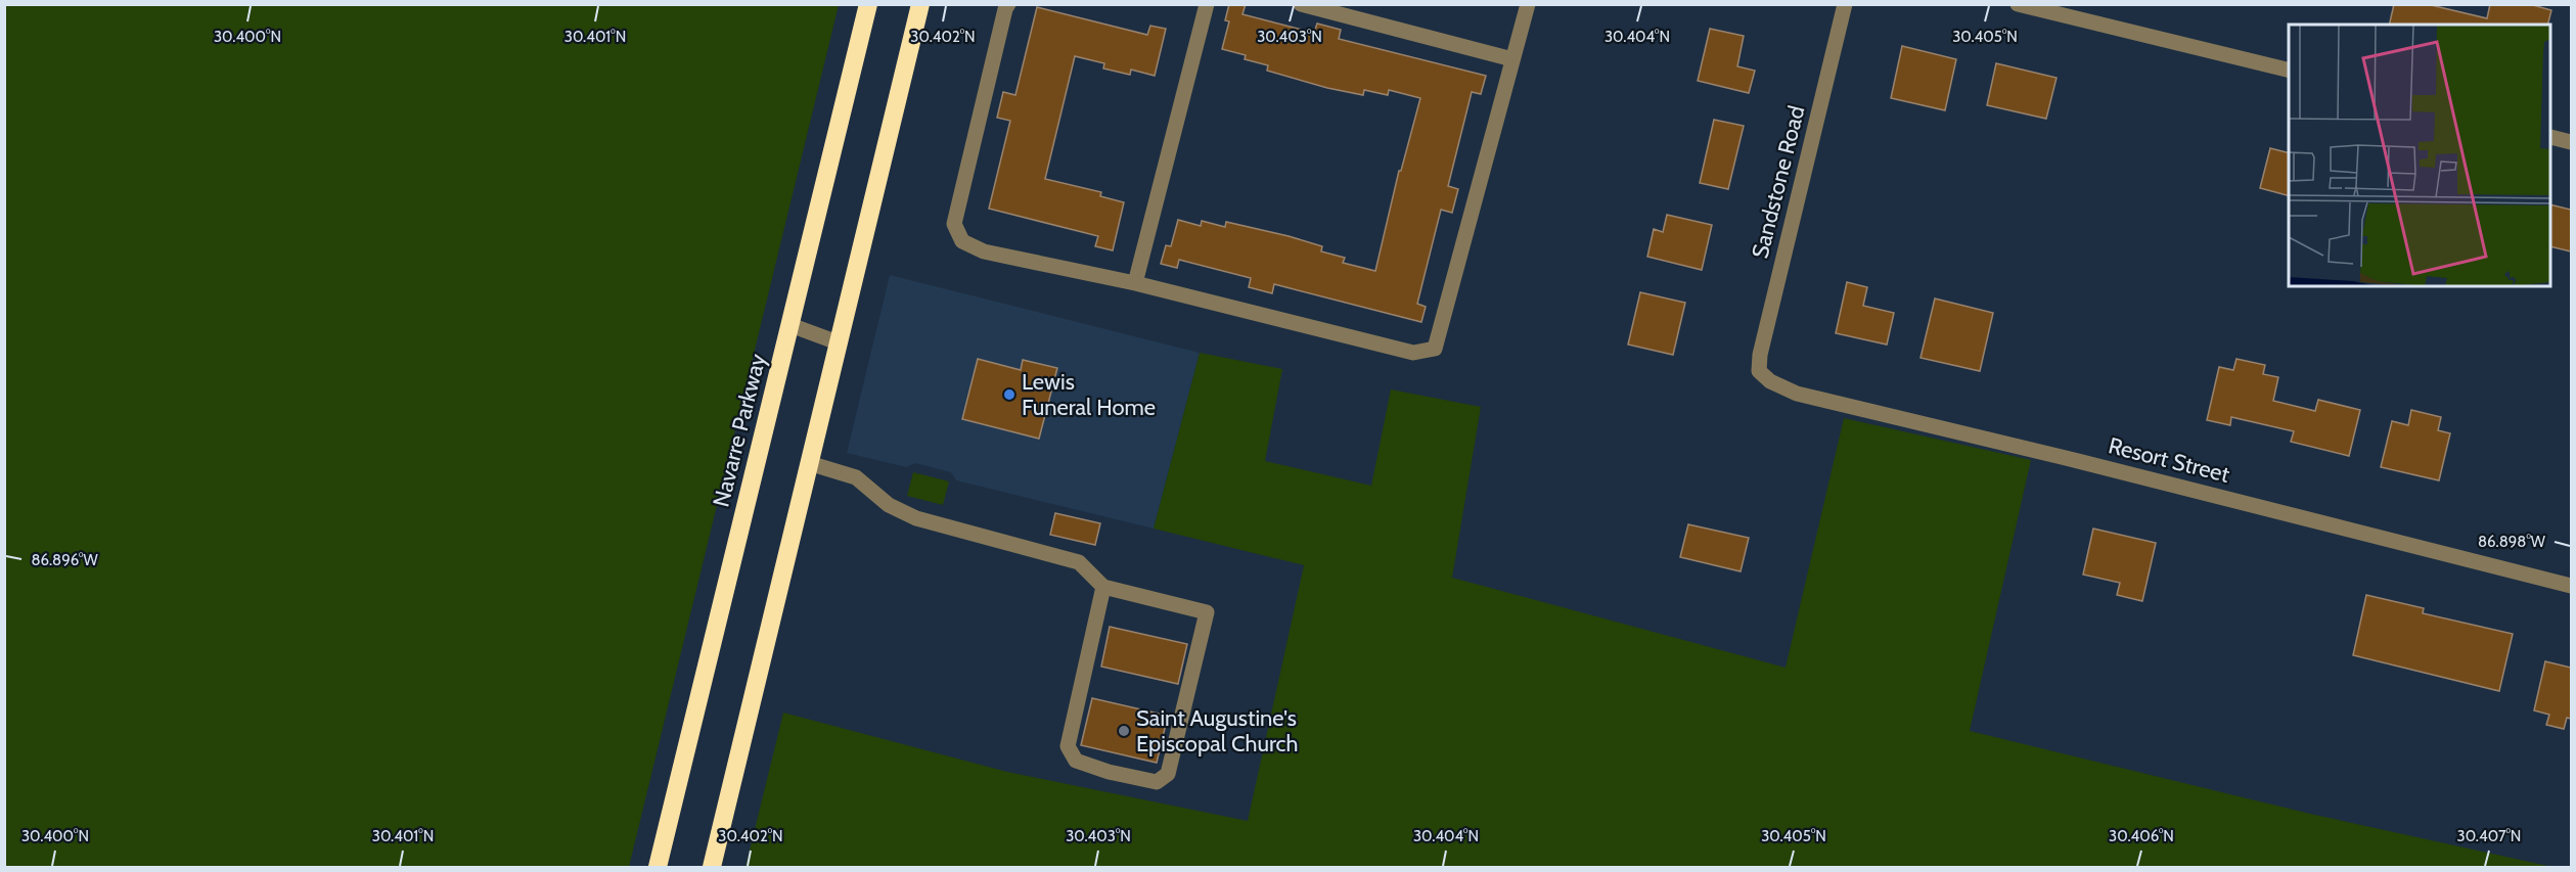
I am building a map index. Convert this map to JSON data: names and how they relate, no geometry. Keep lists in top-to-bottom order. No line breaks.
{"streets":{"highway":["Navarre Parkway"],"street":["Sandstone Road","Resort Street"]},"crossings":[["Sandstone Road","Resort Street"]],"places":["Lewis Funeral Home","Saint Augustine's Episcopal Church"],"coordinates":["30.400°N","30.401°N","30.402°N","30.403°N","30.404°N","30.405°N","86.898°W","86.896°W","30.406°N","30.407°N"]}
